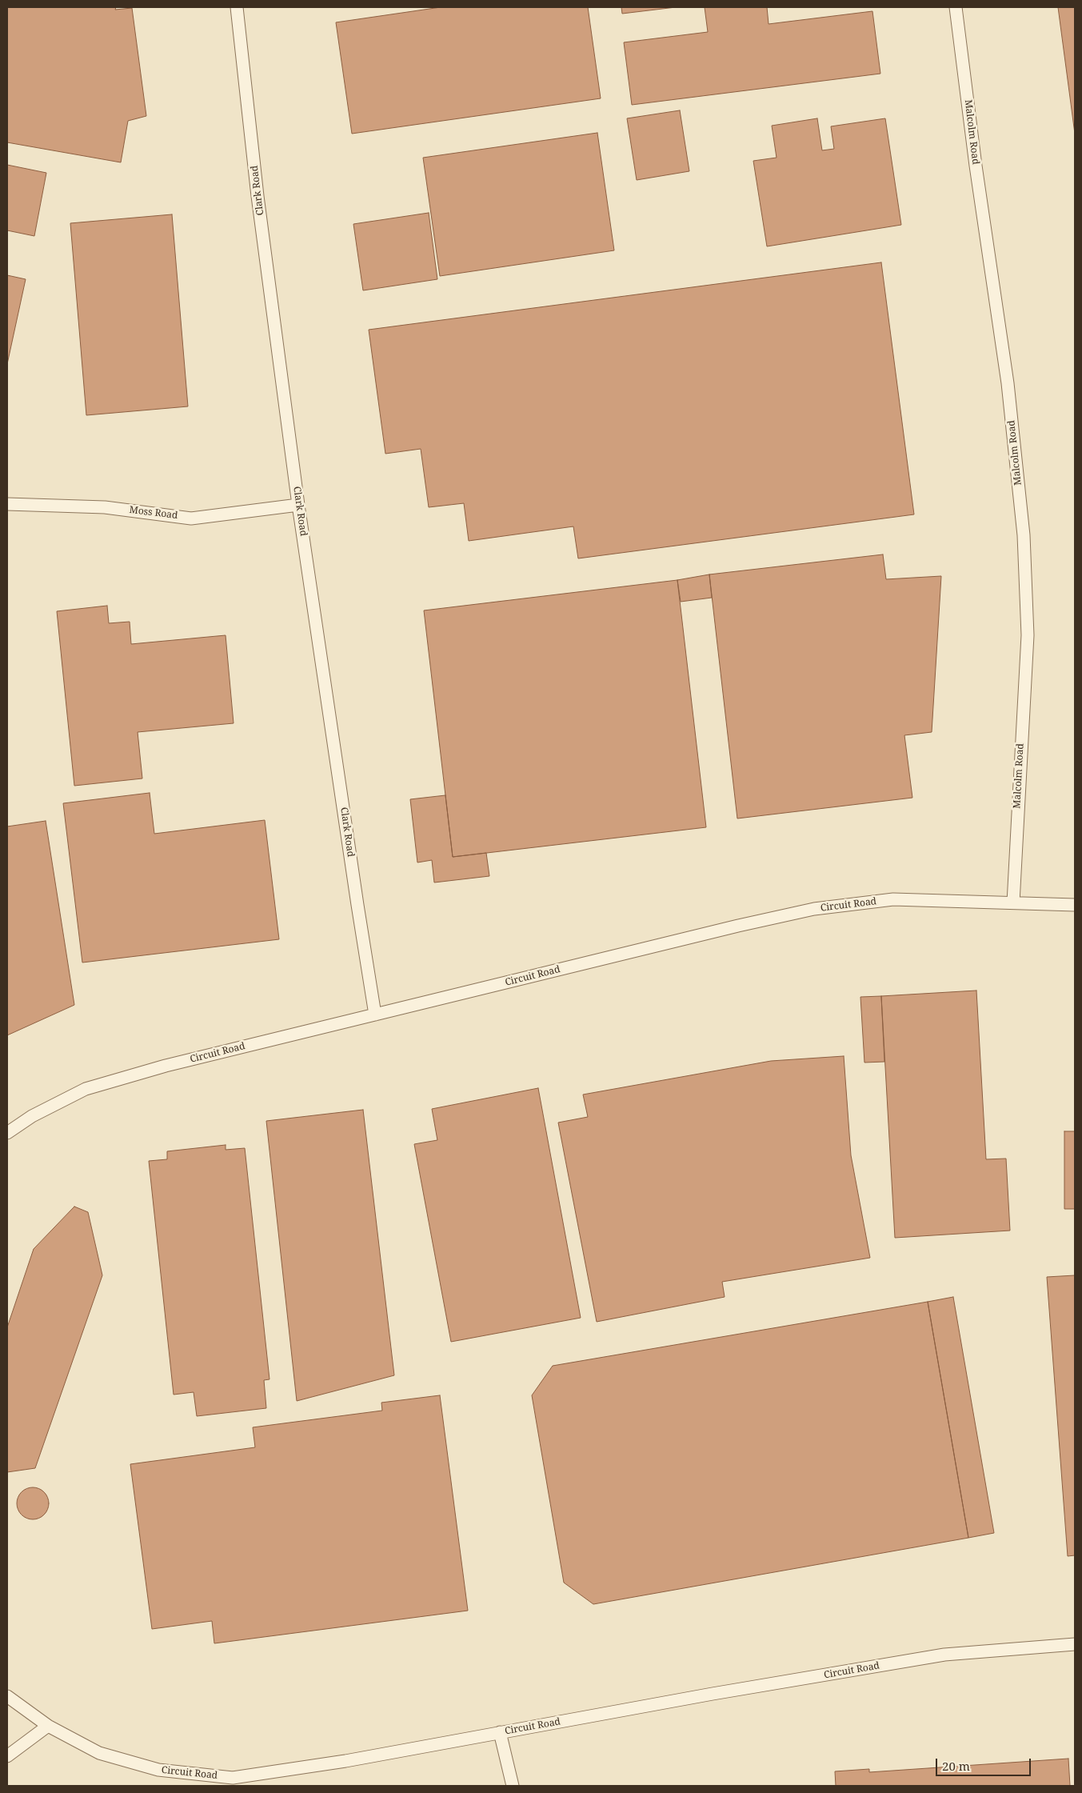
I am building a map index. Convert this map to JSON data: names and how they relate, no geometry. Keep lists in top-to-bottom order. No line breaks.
{"streets":{"lane":["Malcolm Road","Clark Road","Moss Road","Circuit Road"]},"crossings":[["Malcolm Road","Circuit Road"],["Clark Road","Moss Road"],["Clark Road","Circuit Road"]],"scale_bar":"20 m"}
